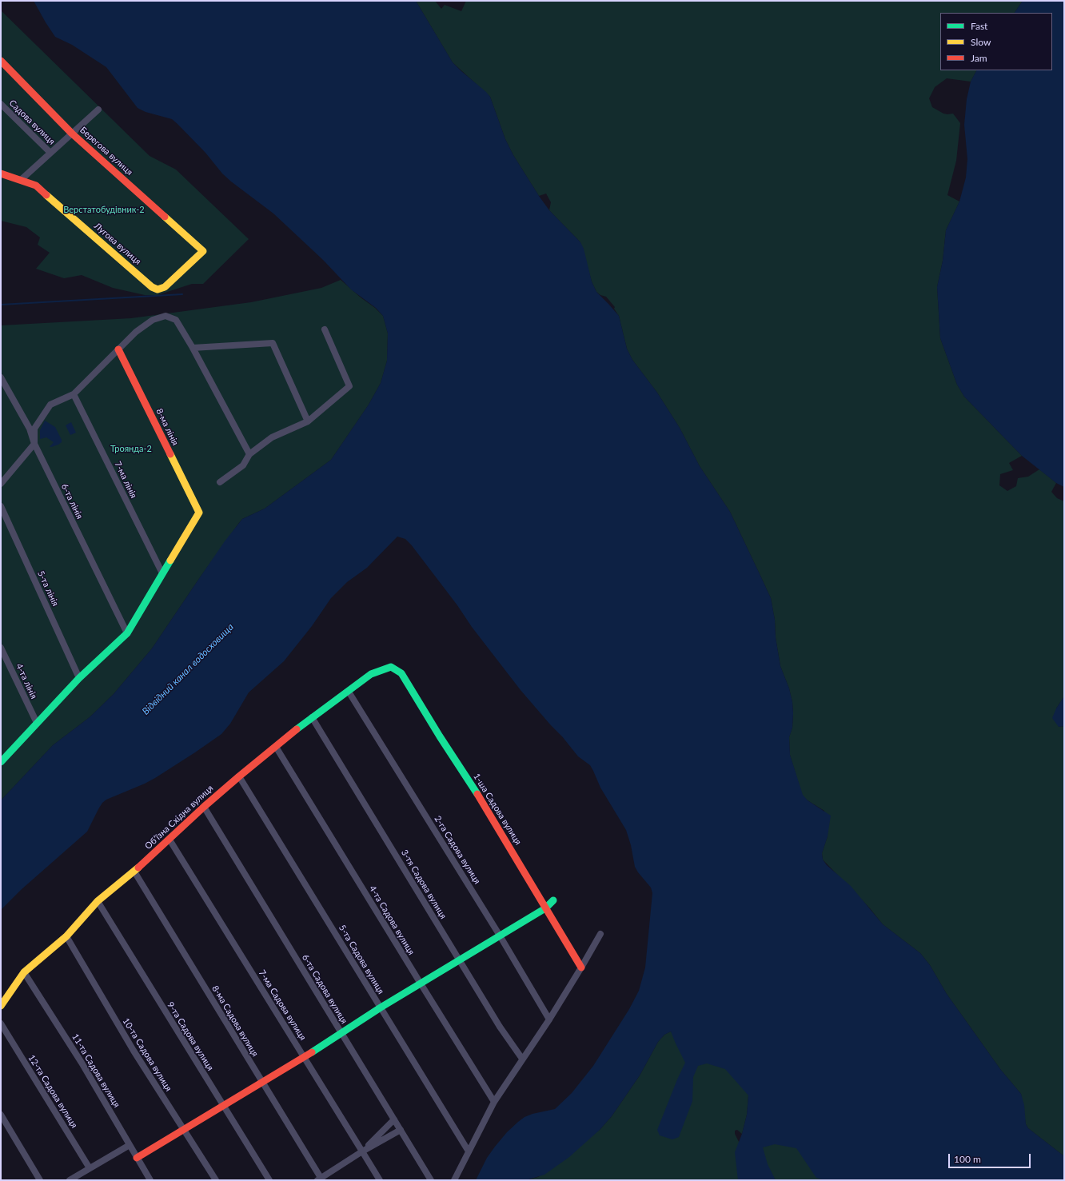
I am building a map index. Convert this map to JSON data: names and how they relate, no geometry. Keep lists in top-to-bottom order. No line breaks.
{"streets":{"street":["Садова вулиця","Берегова вулиця","Лугова вулиця","8-ма лінія","7-ма лінія","6-та лінія","5-та лінія","4-та лінія","1-ша Садова вулиця","Обʼїзна Східна вулиця","2-га Садова вулиця","3-тя Садова вулиця","4-та Садова вулиця","5-та Садова вулиця","6-та Садова вулиця","7-ма Садова вулиця","8-ма Садова вулиця","9-та Садова вулиця","10-та Садова вулиця","11-та Садова вулиця","12-та Садова вулиця"]},"crossings":[["Берегова вулиця","Лугова вулиця"],["8-ма лінія","7-ма лінія"],["1-ша Садова вулиця","Обʼїзна Східна вулиця"],["Обʼїзна Східна вулиця","2-га Садова вулиця"],["Обʼїзна Східна вулиця","3-тя Садова вулиця"],["Обʼїзна Східна вулиця","4-та Садова вулиця"],["Обʼїзна Східна вулиця","5-та Садова вулиця"],["Обʼїзна Східна вулиця","6-та Садова вулиця"],["Обʼїзна Східна вулиця","7-ма Садова вулиця"],["Обʼїзна Східна вулиця","8-ма Садова вулиця"],["Обʼїзна Східна вулиця","9-та Садова вулиця"],["Обʼїзна Східна вулиця","10-та Садова вулиця"],["Обʼїзна Східна вулиця","11-та Садова вулиця"]],"water":["Відвідний канал водосховища"],"parks":["Верстатобудівник-2","Троянда-2"],"legend":["Fast","Slow","Jam"],"scale_bar":"100 m"}
